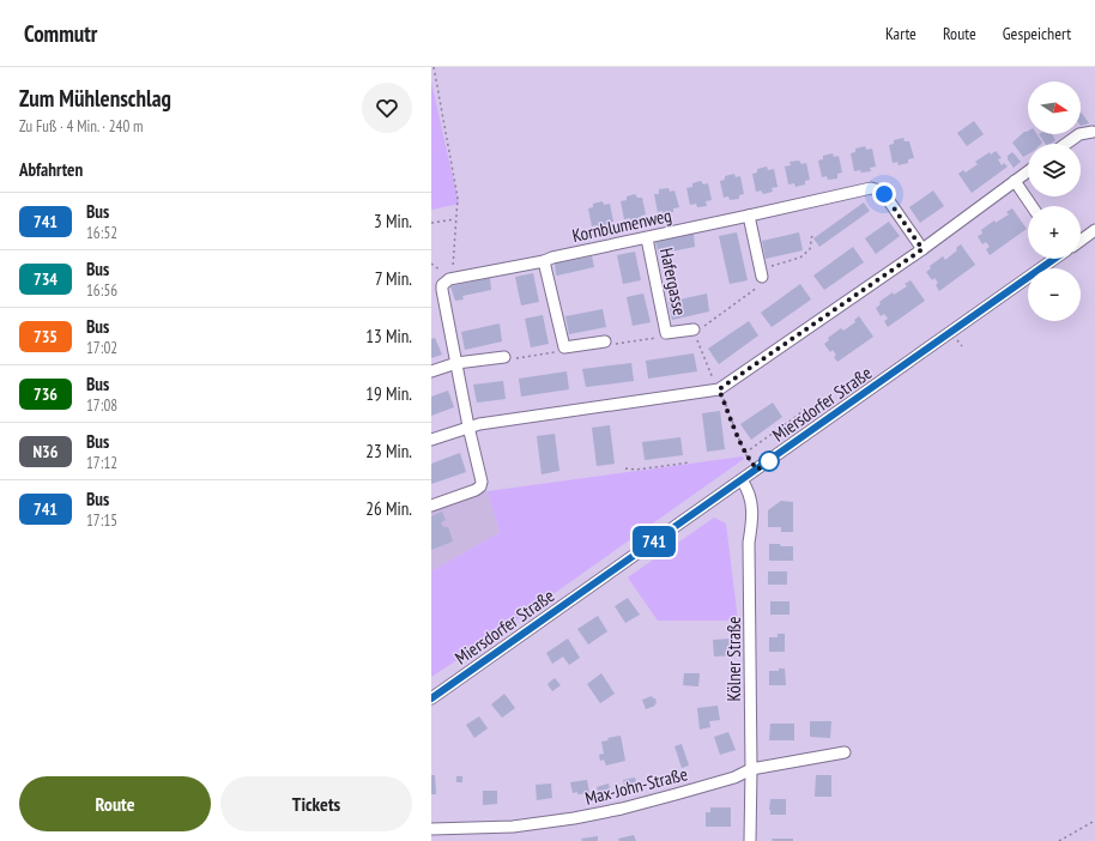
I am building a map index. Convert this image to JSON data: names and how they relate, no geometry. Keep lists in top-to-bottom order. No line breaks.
{"streets":{"street":["Kornblumenweg","Hafergasse","Miersdorfer Straße","Kölner Straße","Max-John-Straße"]},"crossings":[["Kornblumenweg","Hafergasse"],["Miersdorfer Straße","Kölner Straße"],["Kölner Straße","Max-John-Straße"]],"lines":["bus line 741"],"north":"right","page":{"header":"Commutr","nav":["Karte","Route","Gespeichert"],"heading":[["Zum Mühlenschlag","Zu Fuß · 4 Min. · 240 m"],"Abfahrten"],"on_map":"741","map_buttons":["+","−"],"list":[{"mark":"741","name":"Bus","note":"16:52","value":"3 Min."},{"mark":"734","name":"Bus","note":"16:56","value":"7 Min."},{"mark":"735","name":"Bus","note":"17:02","value":"13 Min."},{"mark":"736","name":"Bus","note":"17:08","value":"19 Min."},{"mark":"N36","name":"Bus","note":"17:12","value":"23 Min."},{"mark":"741","name":"Bus","note":"17:15","value":"26 Min."}],"buttons":["Route","Tickets"]}}
